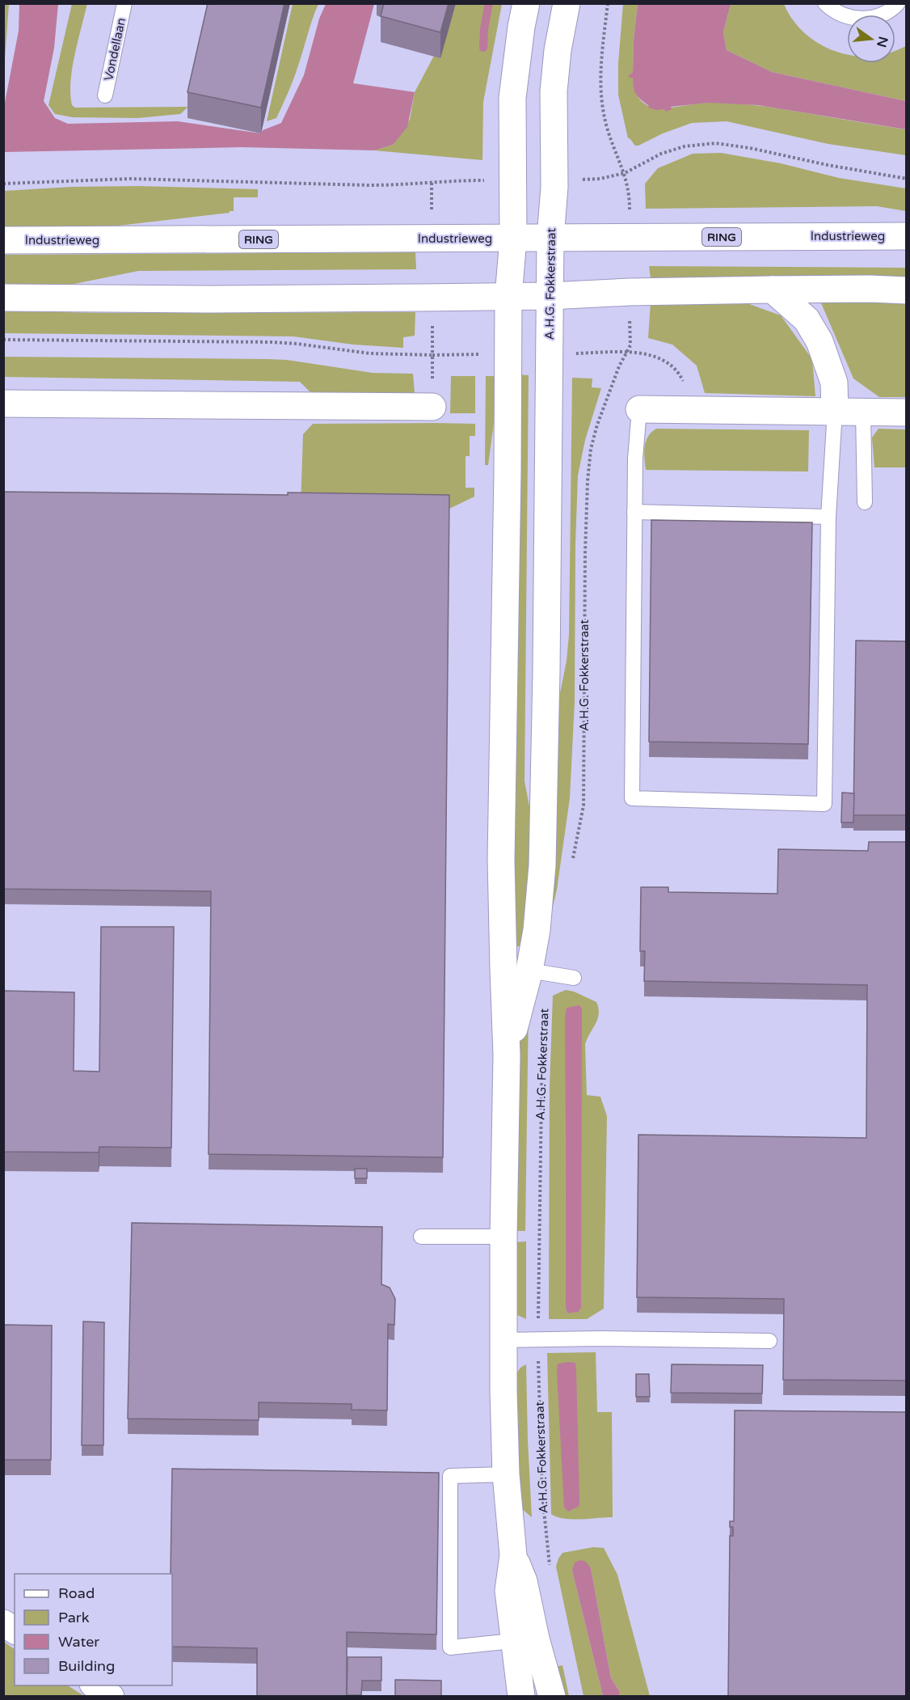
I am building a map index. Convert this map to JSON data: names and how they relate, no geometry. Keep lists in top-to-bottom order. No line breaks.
{"streets":{"street":["Industrieweg","RING","A.H.G. Fokkerstraat"],"lane":["Vondellaan"]},"crossings":[["Industrieweg","A.H.G. Fokkerstraat"]],"legend":["Road","Park","Water","Building"],"north":"right"}
